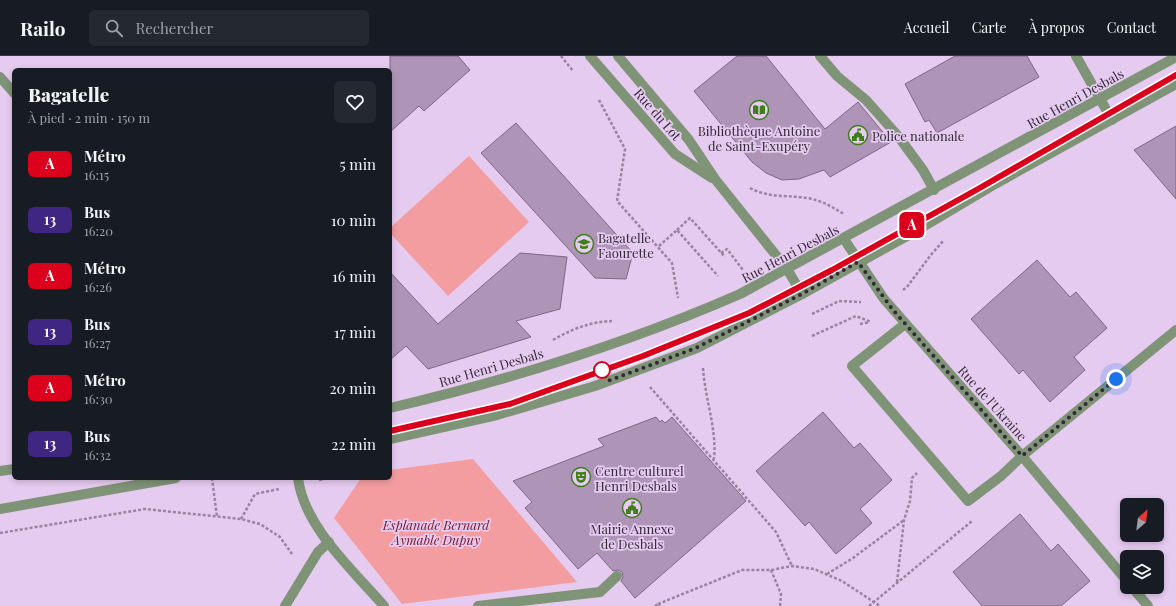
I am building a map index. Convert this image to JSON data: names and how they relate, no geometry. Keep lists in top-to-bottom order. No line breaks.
{"streets":{"street":["Rue Henri Desbals","Rue du Lot","Rue de l'Ukraine"]},"crossings":[["Rue Henri Desbals","Rue du Lot"],["Rue Henri Desbals","Rue de l'Ukraine"]],"parks":["Esplanade Bernard Aymable Dupuy"],"places":{"library":["Bibliothèque Antoine de Saint-Exupéry"],"public building":["Police nationale","Mairie Annexe de Desbals"],"school or university":["Bagatelle Faourette"],"theatre":["Centre culturel Henri Desbals"]},"lines":["metro line A"],"north":"top right","page":{"header":"Railo","search":"Rechercher","nav":["Accueil","Carte","À propos","Contact"],"on_map":"A","heading":["Bagatelle","À pied · 2 min · 150 m"],"list":[{"mark":"A","name":"Métro","note":"16:15","value":"5 min"},{"mark":"13","name":"Bus","note":"16:20","value":"10 min"},{"mark":"A","name":"Métro","note":"16:26","value":"16 min"},{"mark":"13","name":"Bus","note":"16:27","value":"17 min"},{"mark":"A","name":"Métro","note":"16:30","value":"20 min"},{"mark":"13","name":"Bus","note":"16:32","value":"22 min"}]}}
